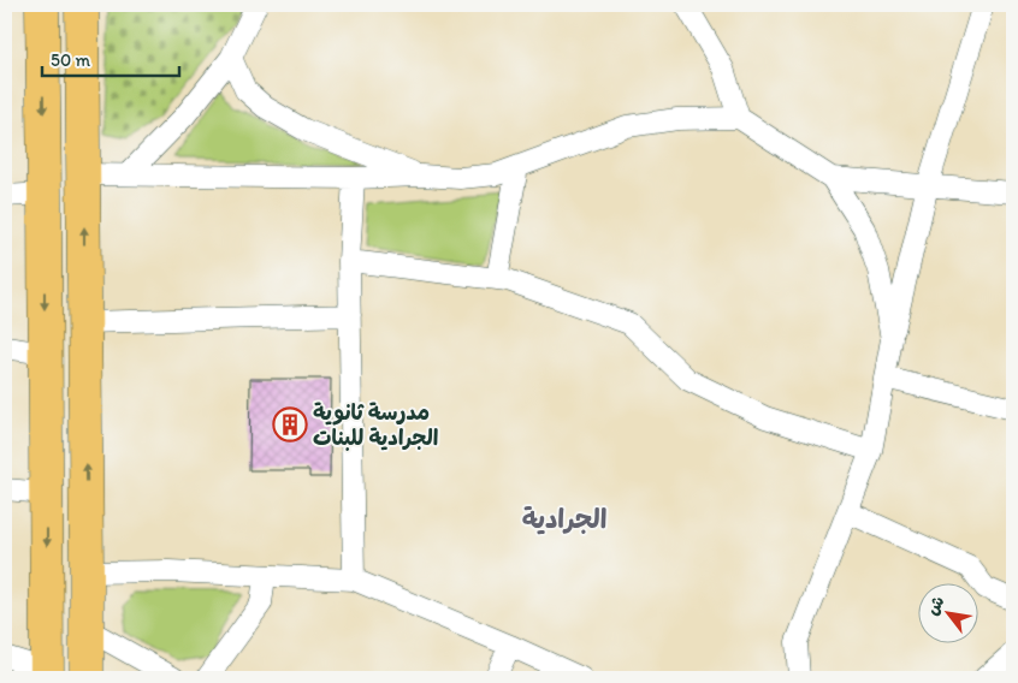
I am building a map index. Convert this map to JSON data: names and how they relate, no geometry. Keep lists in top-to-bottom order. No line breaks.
{"districts":["الجرادية"],"places":{"building":["مدرسة ثانوية الجرادية للبنات"]},"scale_bar":"50 m","north":"top left"}
